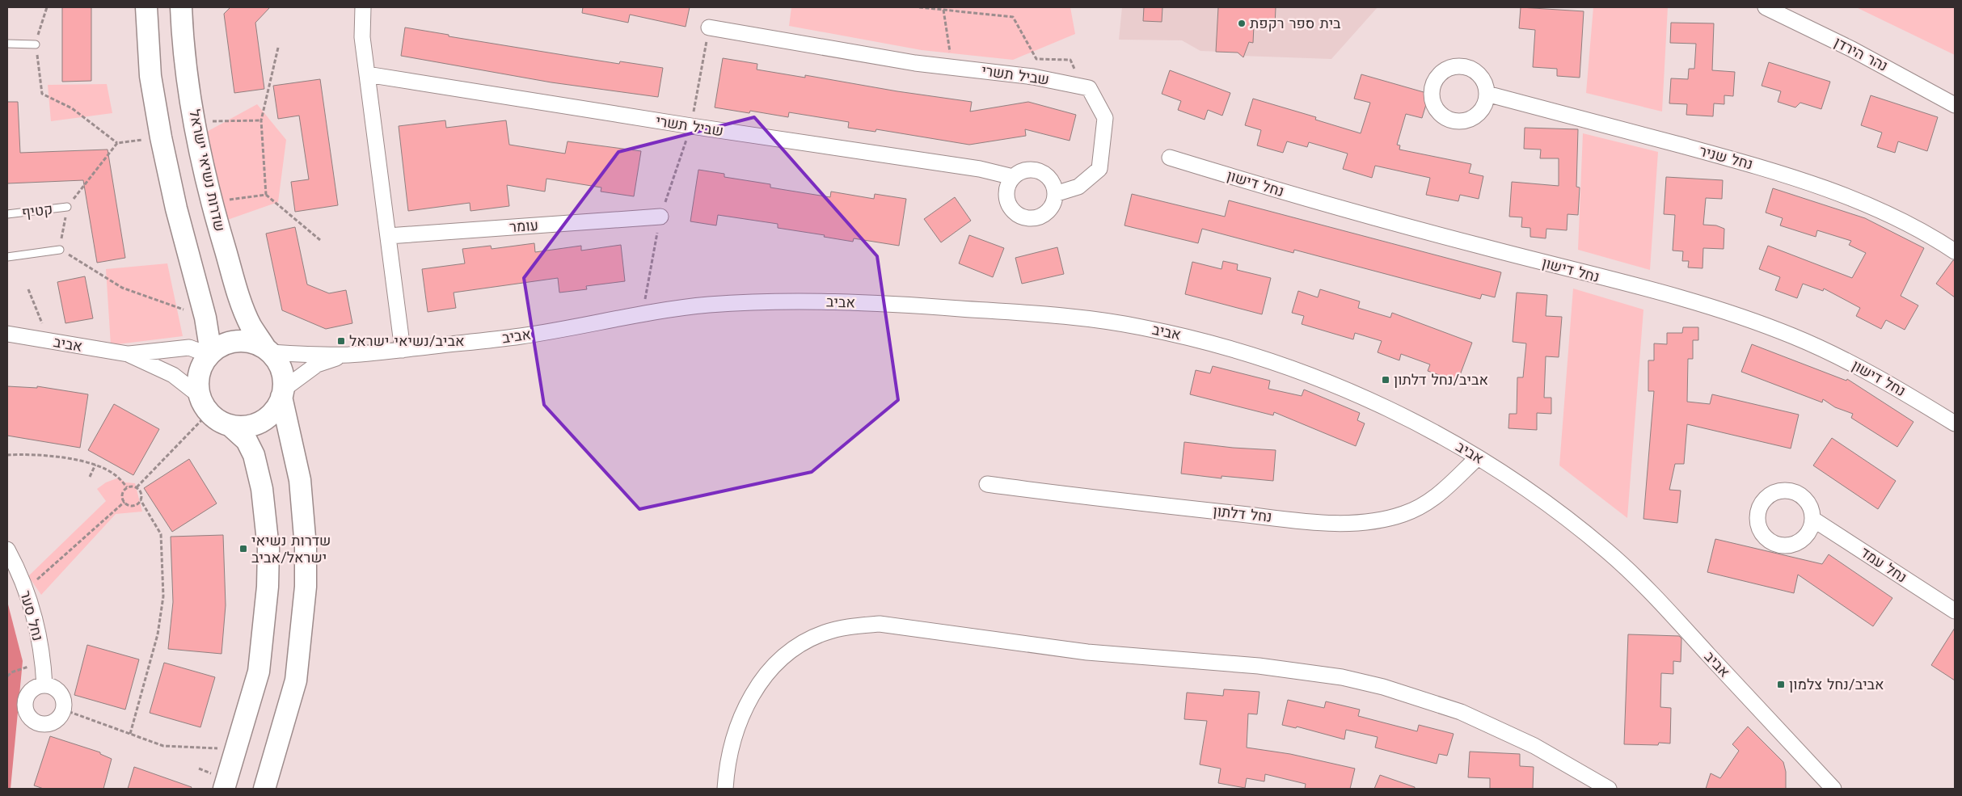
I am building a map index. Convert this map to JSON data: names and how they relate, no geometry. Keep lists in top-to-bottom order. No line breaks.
{"streets":{"street":["נהר הירדן","שביל תשרי","נחל שניר","שדרות נשיאי ישראל","נחל דישון","עומר","אביב","נחל דלתון","נחל עמד","נחל סער"],"lane":["קטיף"]},"crossings":[["שדרות נשיאי ישראל","אביב"],["אביב","נחל דלתון"]],"places":{"other":["בית ספר רקפת"],"transit":["אביב/נשיאי ישראל","אביב/נחל דלתון","שדרות נשיאי ישראל/אביב","אביב/נחל צלמון"]}}
